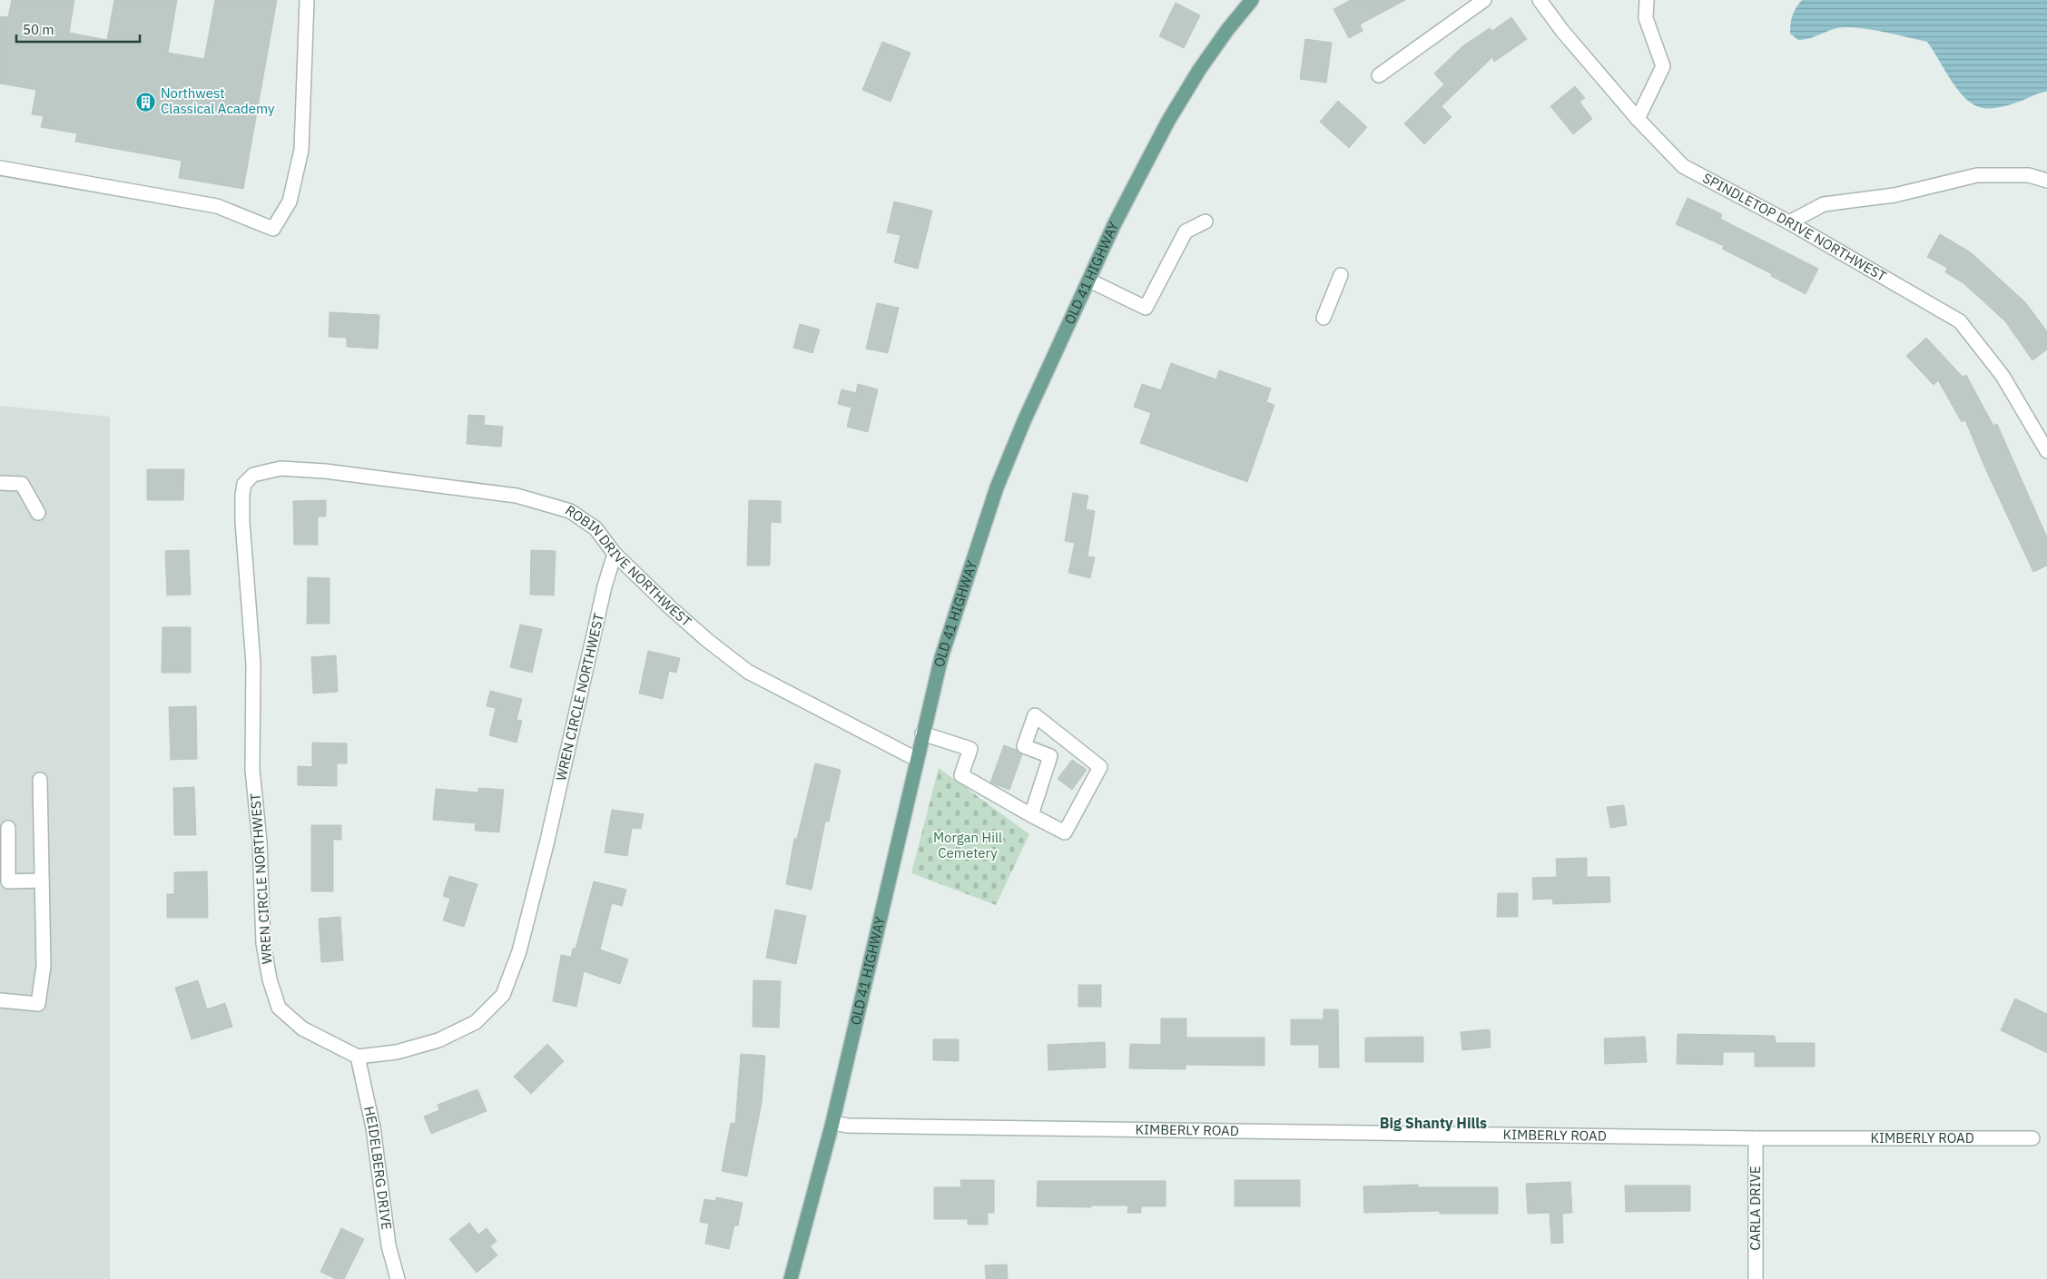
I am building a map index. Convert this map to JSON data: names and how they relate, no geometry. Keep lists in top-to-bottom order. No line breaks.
{"streets":{"main road":["OLD 41 HIGHWAY"],"street":["SPINDLETOP DRIVE NORTHWEST","ROBIN DRIVE NORTHWEST","WREN CIRCLE NORTHWEST","KIMBERLY ROAD","HEIDELBERG DRIVE","CARLA DRIVE"]},"crossings":[["OLD 41 HIGHWAY","ROBIN DRIVE NORTHWEST"],["OLD 41 HIGHWAY","KIMBERLY ROAD"],["ROBIN DRIVE NORTHWEST","WREN CIRCLE NORTHWEST"],["WREN CIRCLE NORTHWEST","HEIDELBERG DRIVE"],["KIMBERLY ROAD","CARLA DRIVE"]],"districts":["Big Shanty Hills"],"parks":["Morgan Hill Cemetery"],"places":{"building":["Northwest Classical Academy"]},"scale_bar":"50 m"}
